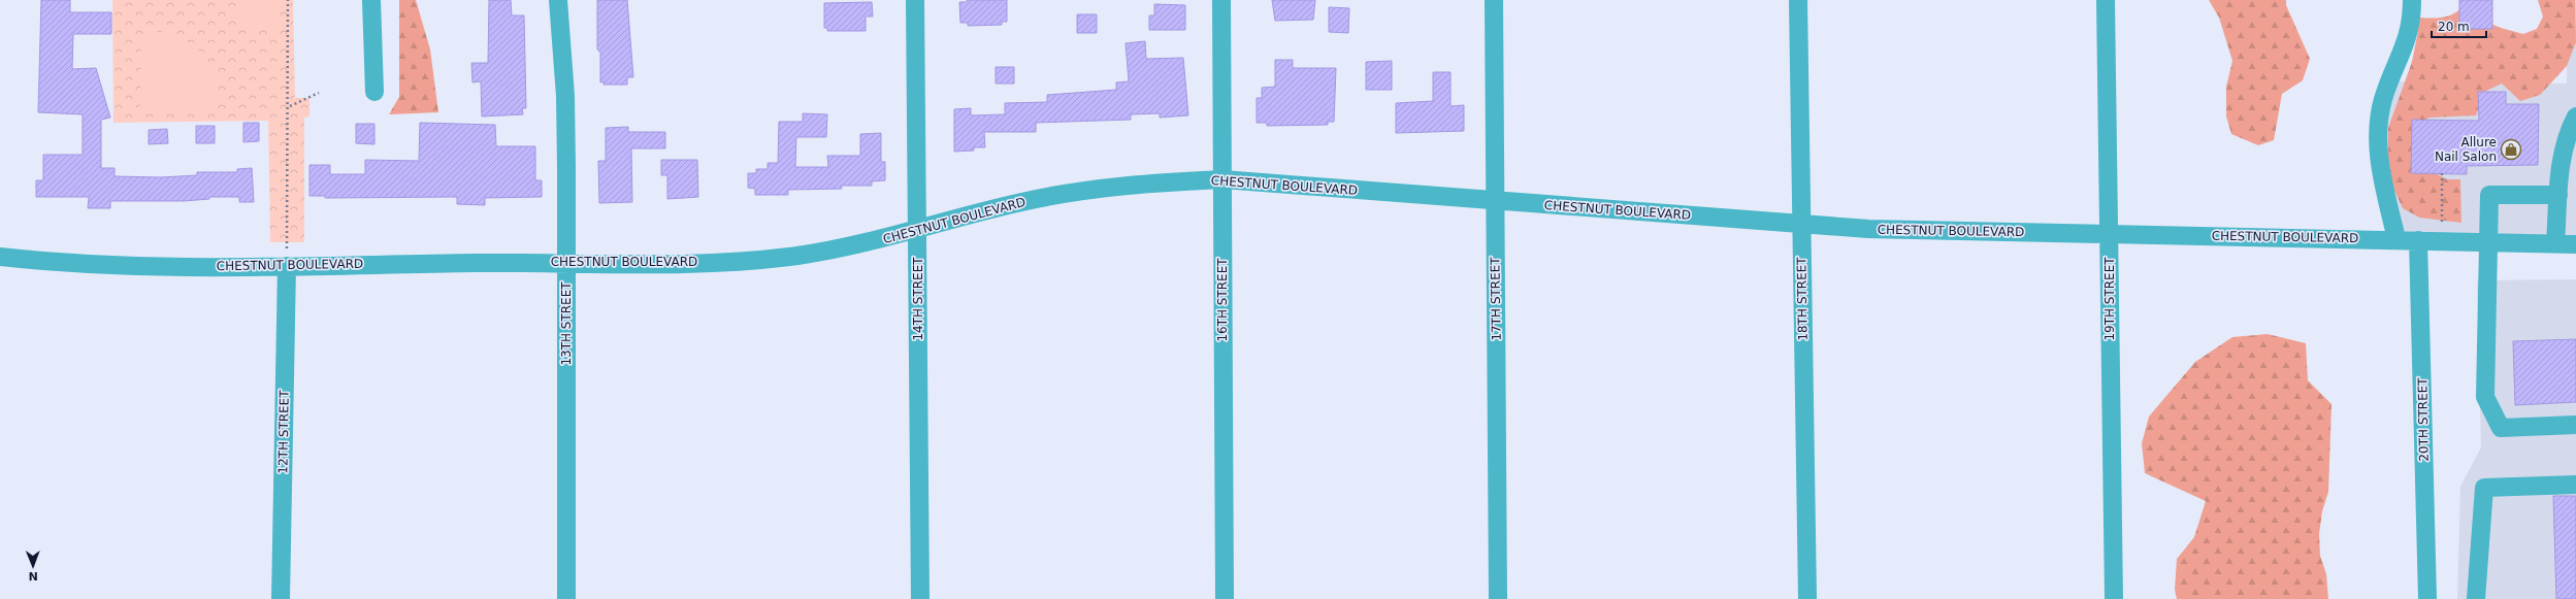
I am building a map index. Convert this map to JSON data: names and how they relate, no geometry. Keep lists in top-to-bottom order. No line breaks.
{"streets":{"street":["CHESTNUT BOULEVARD","14TH STREET","17TH STREET","18TH STREET","19TH STREET","16TH STREET","13TH STREET","20TH STREET","12TH STREET"]},"crossings":[["CHESTNUT BOULEVARD","14TH STREET"],["CHESTNUT BOULEVARD","17TH STREET"],["CHESTNUT BOULEVARD","18TH STREET"],["CHESTNUT BOULEVARD","19TH STREET"],["CHESTNUT BOULEVARD","16TH STREET"],["CHESTNUT BOULEVARD","13TH STREET"],["CHESTNUT BOULEVARD","20TH STREET"],["CHESTNUT BOULEVARD","12TH STREET"]],"places":{"shop":["Allure Nail Salon"]},"scale_bar":"20 m","north":"bottom"}
